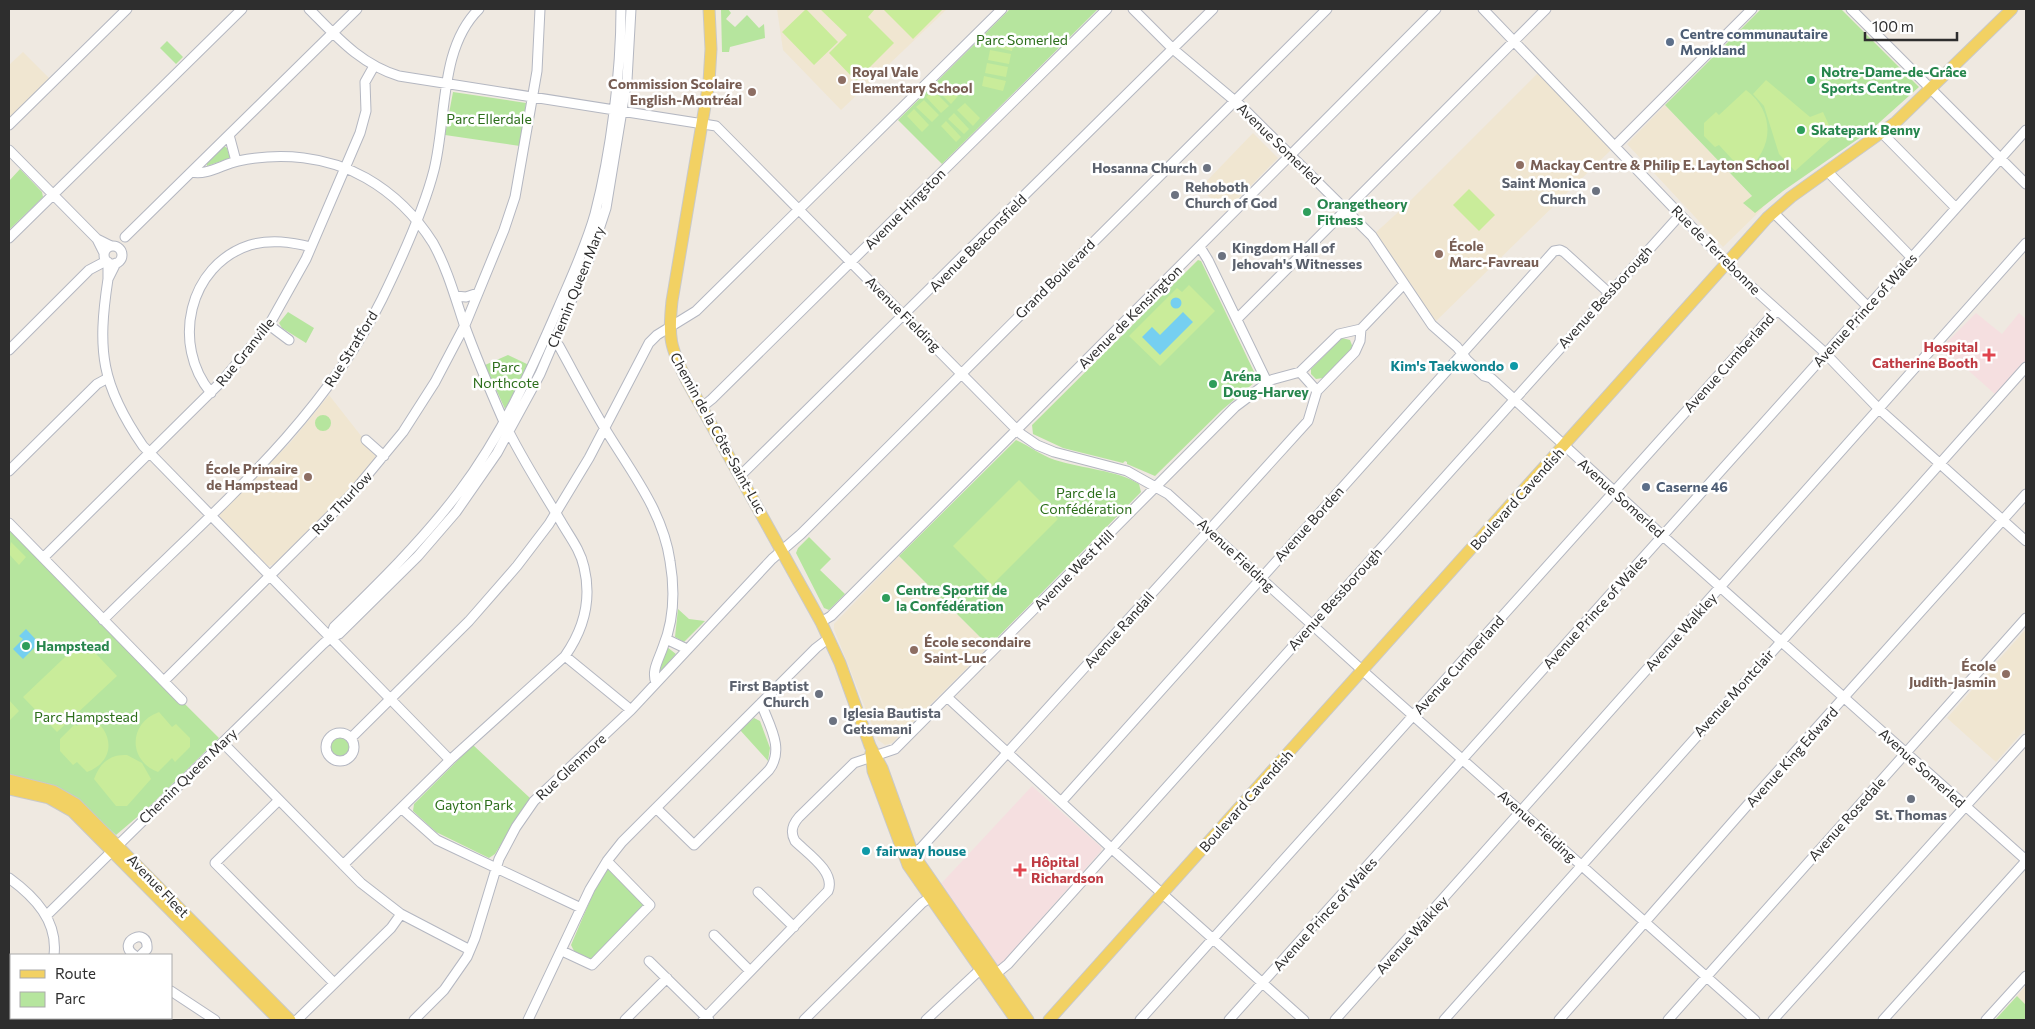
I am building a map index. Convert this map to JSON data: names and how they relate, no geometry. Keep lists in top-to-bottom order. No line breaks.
{"streets":{"main road":["Chemin de la Côte-Saint-Luc","Boulevard Cavendish","Avenue Fleet"],"street":["Avenue Somerled","Avenue Hingston","Avenue Beaconsfield","Rue de Terrebonne","Grand Boulevard","Chemin Queen Mary","Avenue Bessborough","Avenue Prince of Wales","Avenue Fielding","Avenue de Kensington","Rue Stratford","Rue Granville","Avenue Cumberland","Rue Thurlow","Avenue Borden","Avenue West Hill","Avenue Randall","Avenue Walkley","Avenue Montclair","Avenue King Edward","Rue Glenmore","Avenue Rosedale"]},"crossings":[["Avenue Somerled","Avenue Beaconsfield"],["Avenue Somerled","Grand Boulevard"],["Avenue Somerled","Avenue Bessborough"],["Avenue Somerled","Avenue Prince of Wales"],["Avenue Somerled","Avenue de Kensington"],["Avenue Somerled","Avenue Cumberland"],["Avenue Somerled","Boulevard Cavendish"],["Avenue Somerled","Avenue Borden"],["Avenue Somerled","Avenue West Hill"],["Avenue Somerled","Avenue Walkley"],["Avenue Somerled","Avenue Montclair"],["Avenue Somerled","Avenue King Edward"],["Avenue Somerled","Avenue Rosedale"],["Avenue Hingston","Avenue Fielding"],["Avenue Hingston","Chemin de la Côte-Saint-Luc"],["Avenue Beaconsfield","Avenue Fielding"],["Avenue Beaconsfield","Chemin de la Côte-Saint-Luc"],["Rue de Terrebonne","Avenue Bessborough"],["Rue de Terrebonne","Avenue Prince of Wales"],["Rue de Terrebonne","Avenue Cumberland"],["Rue de Terrebonne","Boulevard Cavendish"],["Rue de Terrebonne","Avenue Walkley"],["Rue de Terrebonne","Avenue Montclair"],["Rue de Terrebonne","Avenue King Edward"],["Grand Boulevard","Avenue Fielding"],["Grand Boulevard","Chemin de la Côte-Saint-Luc"],["Grand Boulevard","Rue Glenmore"],["Chemin Queen Mary","Avenue Fleet"],["Avenue Bessborough","Avenue Fielding"],["Avenue Bessborough","Chemin de la Côte-Saint-Luc"],["Avenue Bessborough","Avenue Borden"],["Avenue Prince of Wales","Avenue Fielding"],["Avenue Fielding","Avenue de Kensington"],["Avenue Fielding","Avenue Cumberland"],["Avenue Fielding","Chemin de la Côte-Saint-Luc"],["Avenue Fielding","Boulevard Cavendish"],["Avenue Fielding","Avenue Borden"],["Avenue Fielding","Avenue West Hill"],["Avenue Fielding","Avenue Randall"],["Avenue Fielding","Avenue Walkley"],["Avenue Fielding","Avenue Montclair"],["Avenue Fielding","Avenue King Edward"],["Avenue Fielding","Avenue Rosedale"],["Avenue de Kensington","Chemin de la Côte-Saint-Luc"],["Chemin de la Côte-Saint-Luc","Avenue West Hill"],["Chemin de la Côte-Saint-Luc","Avenue Randall"],["Chemin de la Côte-Saint-Luc","Rue Glenmore"],["Avenue West Hill","Avenue Randall"]],"parks":["Parc Somerled","Parc Ellerdale","Parc Northcote","Parc de la Confédération","Parc Hampstead","Gayton Park"],"places":{"other":["Centre communautaire Monkland","Royal Vale Elementary School","Notre-Dame-de-Grâce Sports Centre","Commission Scolaire English-Montréal","Skatepark Benny","Mackay Centre & Philip E. Layton School","Hosanna Church","Saint Monica Church","Rehoboth Church of God","Orangetheory Fitness","École Marc-Favreau","Kingdom Hall of Jehovah's Witnesses","Kim's Taekwondo","Aréna Doug-Harvey","École Primaire de Hampstead","Caserne 46","Centre Sportif de la Confédération","Hampstead","École secondaire Saint-Luc","École Judith-Jasmin","First Baptist Church","Iglesia Bautista Getsemani","St. Thomas","fairway house"],"health":["Hospital Catherine Booth","Hôpital Richardson"]},"legend":["Route","Parc"],"scale_bar":"100 m"}
